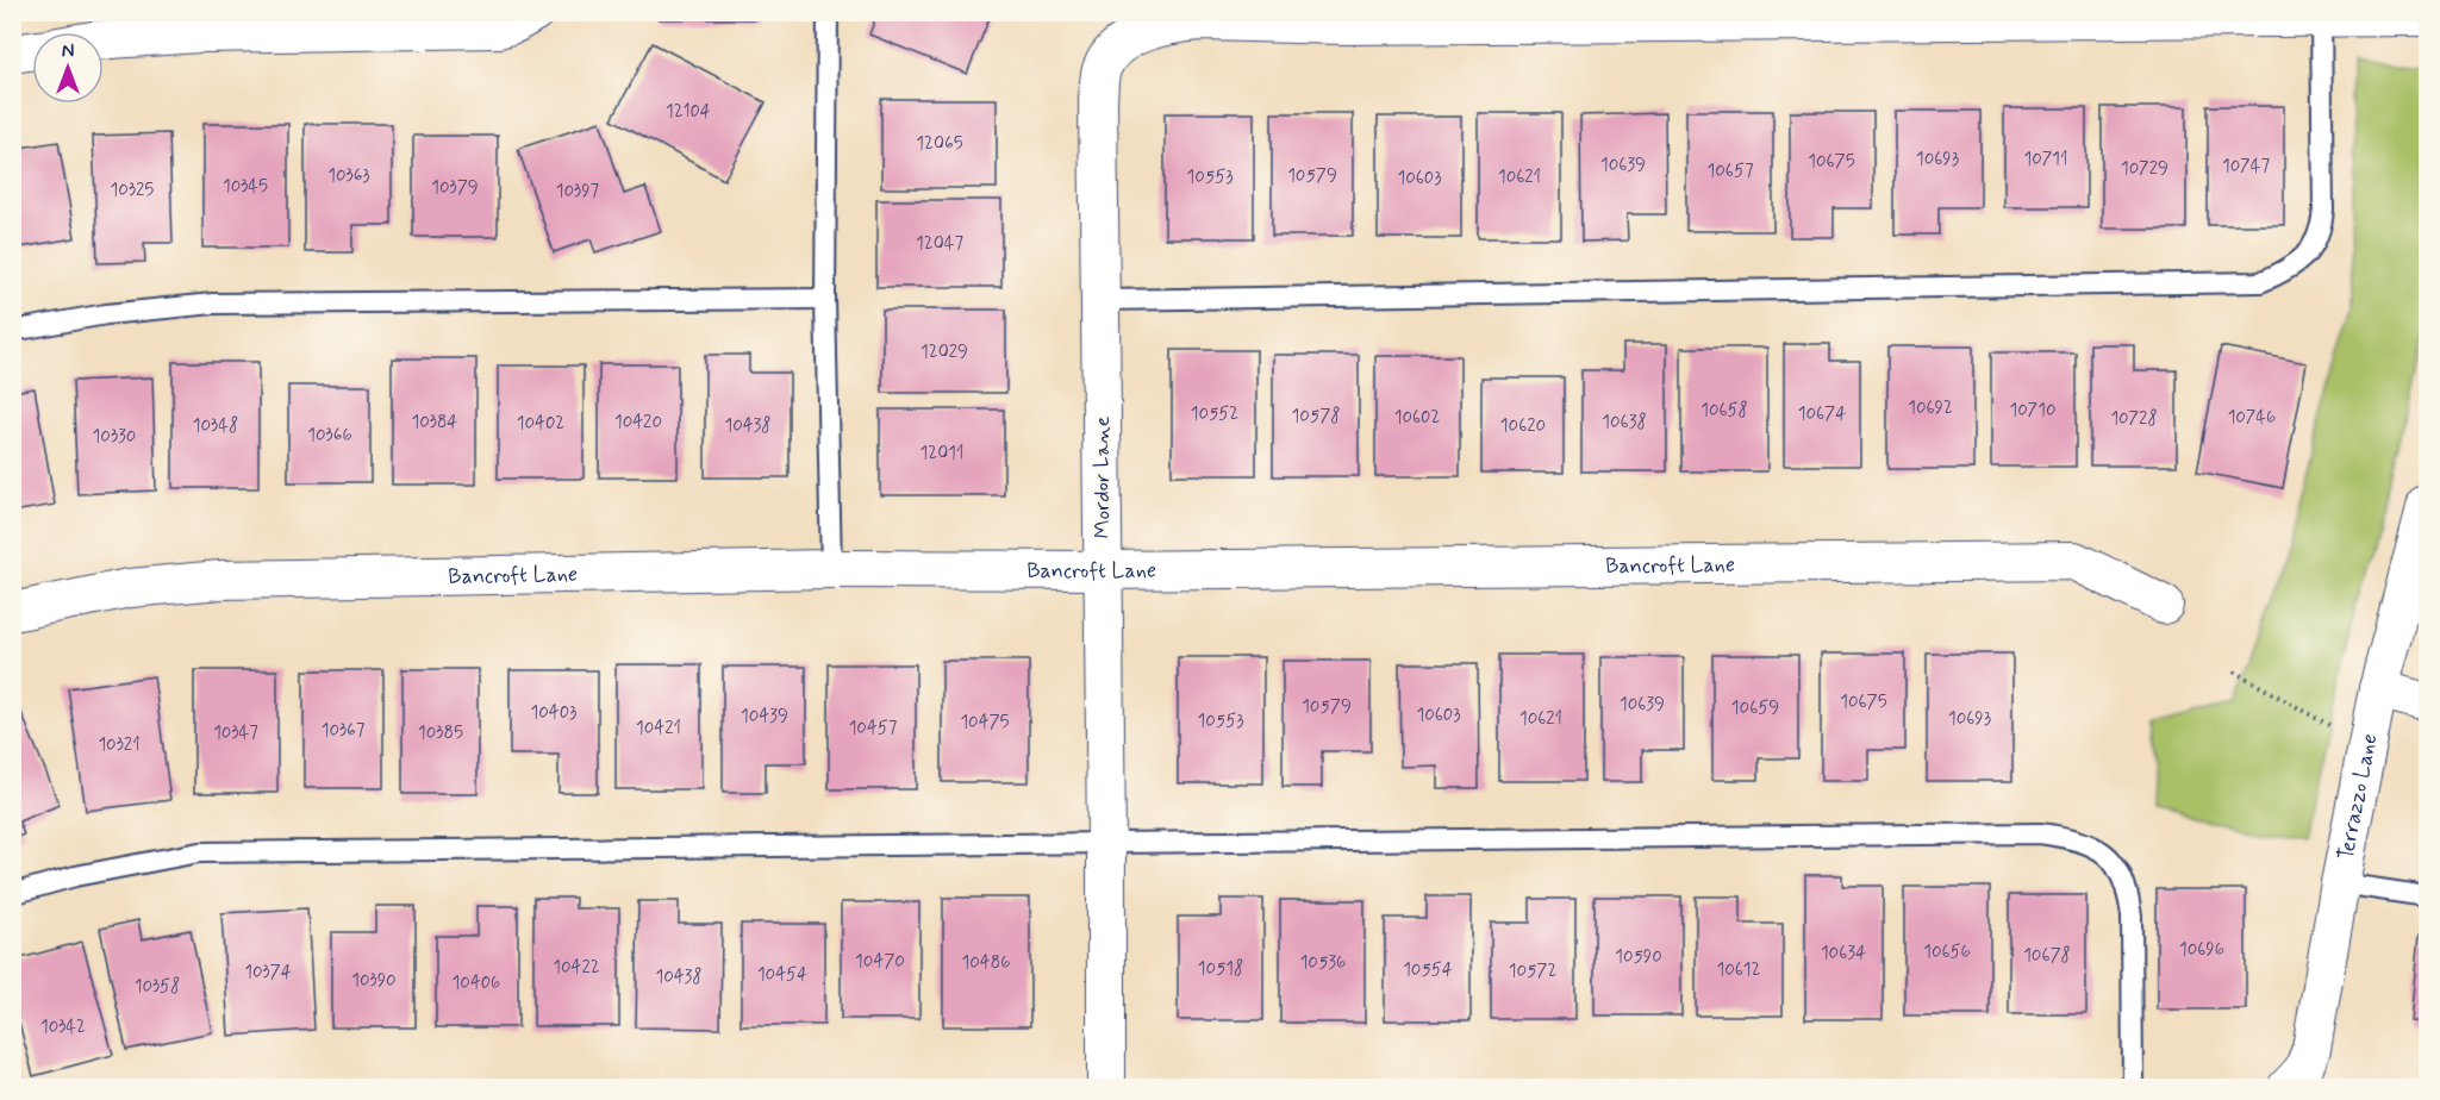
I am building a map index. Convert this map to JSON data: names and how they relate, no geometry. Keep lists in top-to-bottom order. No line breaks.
{"streets":{"street":["Mordor Lane","Bancroft Lane","Terrazzo Lane"]},"crossings":[["Mordor Lane","Bancroft Lane"]],"house_numbers":["12104","12065","10693","10711","10675","10639","10747","10729","10657","10363","10579","10553","10621","10603","10345","10379","10325","10397","12047","12029","10692","10658","10710","10552","10674","10578","10602","10746","10728","10384","10420","10638","10402","10348","10438","10620","10366","10330","12011","10675","10639","10579","10659","10403","10603","10439","10621","10693","10553","10475","10421","10457","10367","10347","10385","10321","10696","10656","10634","10678","10590","10470","10486","10536","10422","10518","10554","10612","10572","10374","10454","10438","10390","10406","10358","10342"],"north":"top"}
